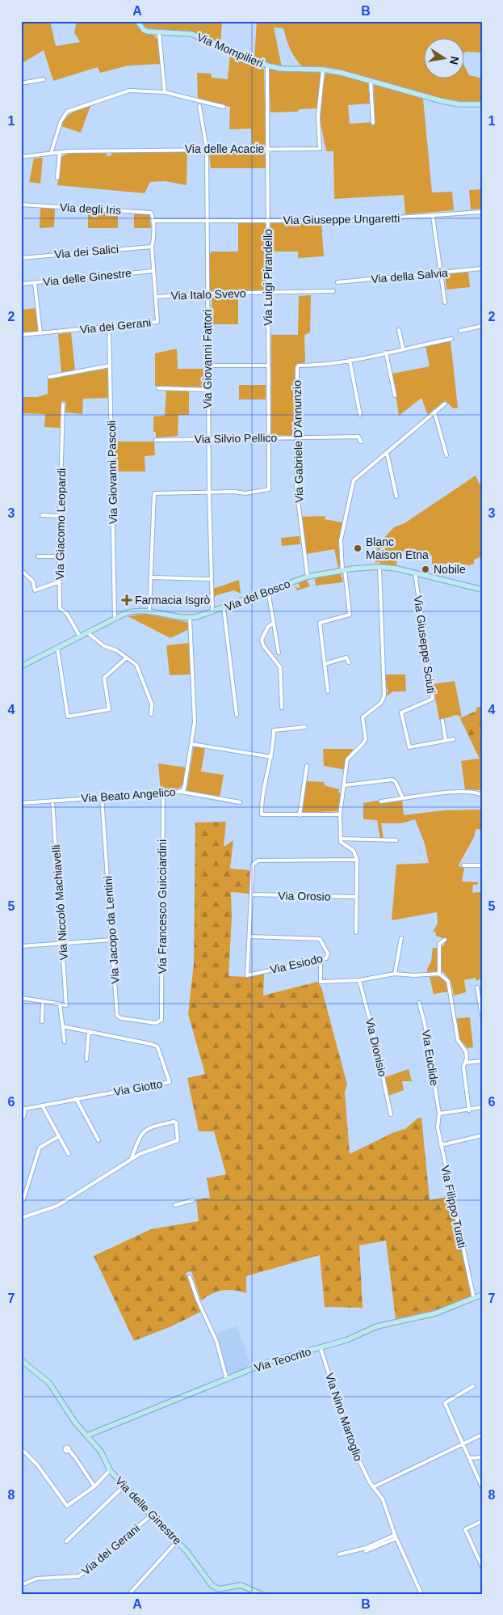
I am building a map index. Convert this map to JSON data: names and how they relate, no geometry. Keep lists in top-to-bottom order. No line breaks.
{"streets":{"street":["Via Mompilieri","Via delle Acacie","Via degli Iris","Via Giuseppe Ungaretti","Via dei Salici","Via della Salvia","Via delle Ginestre","Via Luigi Pirandello","Via Italo Svevo","Via dei Gerani","Via Giovanni Fattori","Via Silvio Pellico","Via Gabriele D'Annunzio","Via Giovanni Pascoli","Via Giacomo Leopardi","Via del Bosco","Via Giuseppe Sciuti","Via Beato Angelico","Via Orosio","Via Niccoló Machiavelli","Via Francesco Guicciardini","Via Jacopo da Lentini","Via Esiodo","Via Dionisio","Via Euclide","Via Giotto","Via Filippo Turati","Via Teocrito","Via Nino Martoglio"]},"crossings":[["Via Mompilieri","Via delle Acacie"],["Via Mompilieri","Via Luigi Pirandello"],["Via delle Acacie","Via Luigi Pirandello"],["Via delle Acacie","Via Giovanni Fattori"],["Via degli Iris","Via Giuseppe Ungaretti"],["Via degli Iris","Via dei Gerani"],["Via Giuseppe Ungaretti","Via Luigi Pirandello"],["Via Giuseppe Ungaretti","Via dei Gerani"],["Via Giuseppe Ungaretti","Via Giovanni Fattori"],["Via dei Salici","Via dei Gerani"],["Via delle Ginestre","Via dei Gerani"],["Via delle Ginestre","Via Teocrito"],["Via Luigi Pirandello","Via Italo Svevo"],["Via Luigi Pirandello","Via Giovanni Fattori"],["Via Luigi Pirandello","Via Silvio Pellico"],["Via Italo Svevo","Via dei Gerani"],["Via Italo Svevo","Via Giovanni Fattori"],["Via dei Gerani","Via Giovanni Pascoli"],["Via Giovanni Fattori","Via Silvio Pellico"],["Via Giovanni Fattori","Via del Bosco"],["Via Silvio Pellico","Via Gabriele D'Annunzio"],["Via Gabriele D'Annunzio","Via del Bosco"],["Via Giovanni Pascoli","Via del Bosco"],["Via Giacomo Leopardi","Via del Bosco"],["Via del Bosco","Via Giuseppe Sciuti"],["Via del Bosco","Via Beato Angelico"],["Via Beato Angelico","Via Niccoló Machiavelli"],["Via Beato Angelico","Via Francesco Guicciardini"],["Via Beato Angelico","Via Jacopo da Lentini"],["Via Francesco Guicciardini","Via Jacopo da Lentini"],["Via Euclide","Via Filippo Turati"],["Via Filippo Turati","Via Teocrito"],["Via Teocrito","Via Nino Martoglio"]],"places":{"other":["Blanc Maison Etna","Nobile"],"health":["Farmacia Isgrò"]},"north":"right","grid":{"columns":["A","B"],"rows":["1","2","3","4","5","6","7","8"]}}
